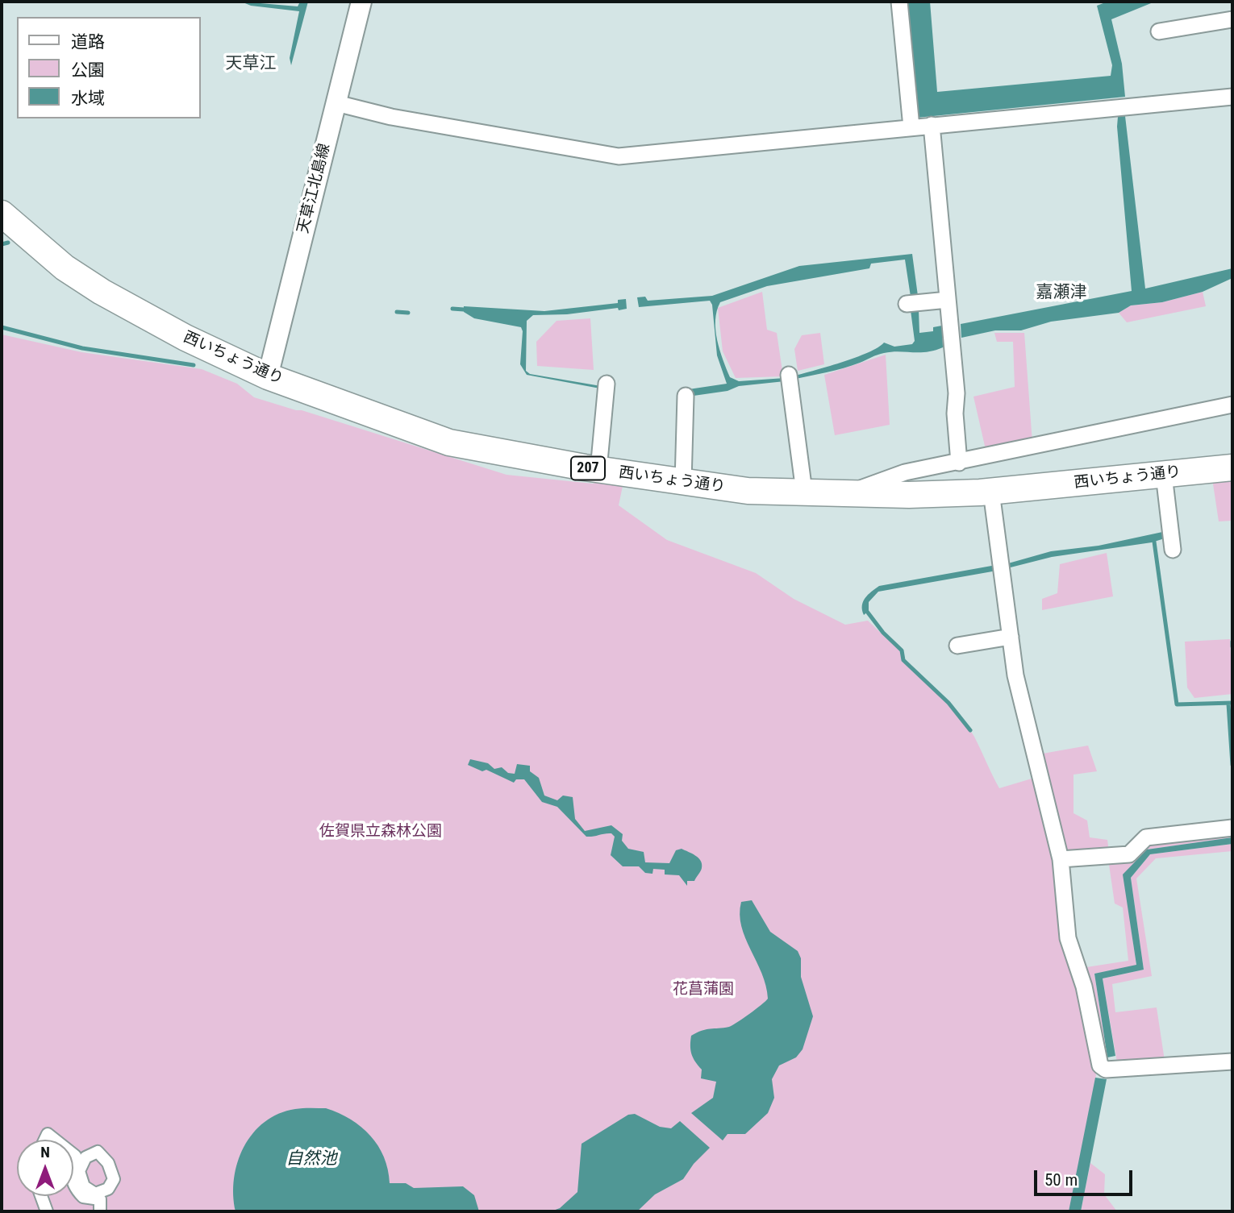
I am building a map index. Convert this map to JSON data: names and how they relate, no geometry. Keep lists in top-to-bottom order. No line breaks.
{"streets":{"highway":["西いちょう通り","207"],"street":["天草江北島線"]},"crossings":[["天草江北島線","西いちょう通り"]],"districts":["天草江","嘉瀬津"],"water":["自然池"],"parks":["佐賀県立森林公園","花菖蒲園"],"legend":["道路","公園","水域"],"scale_bar":"50 m","north":"top"}
